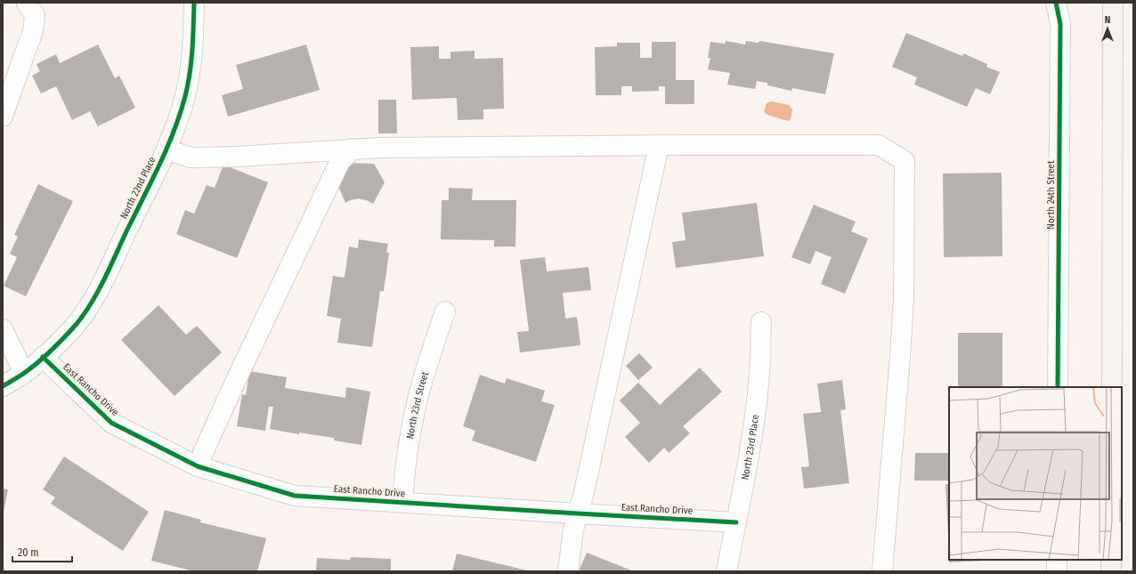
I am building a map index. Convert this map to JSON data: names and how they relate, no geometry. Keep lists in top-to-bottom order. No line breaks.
{"streets":{"street":["North 22nd Place","North 24th Street","East Rancho Drive","North 23rd Street","North 23rd Place"]},"crossings":[["North 22nd Place","East Rancho Drive"],["East Rancho Drive","North 23rd Street"],["East Rancho Drive","North 23rd Place"]],"scale_bar":"20 m","north":"top"}
